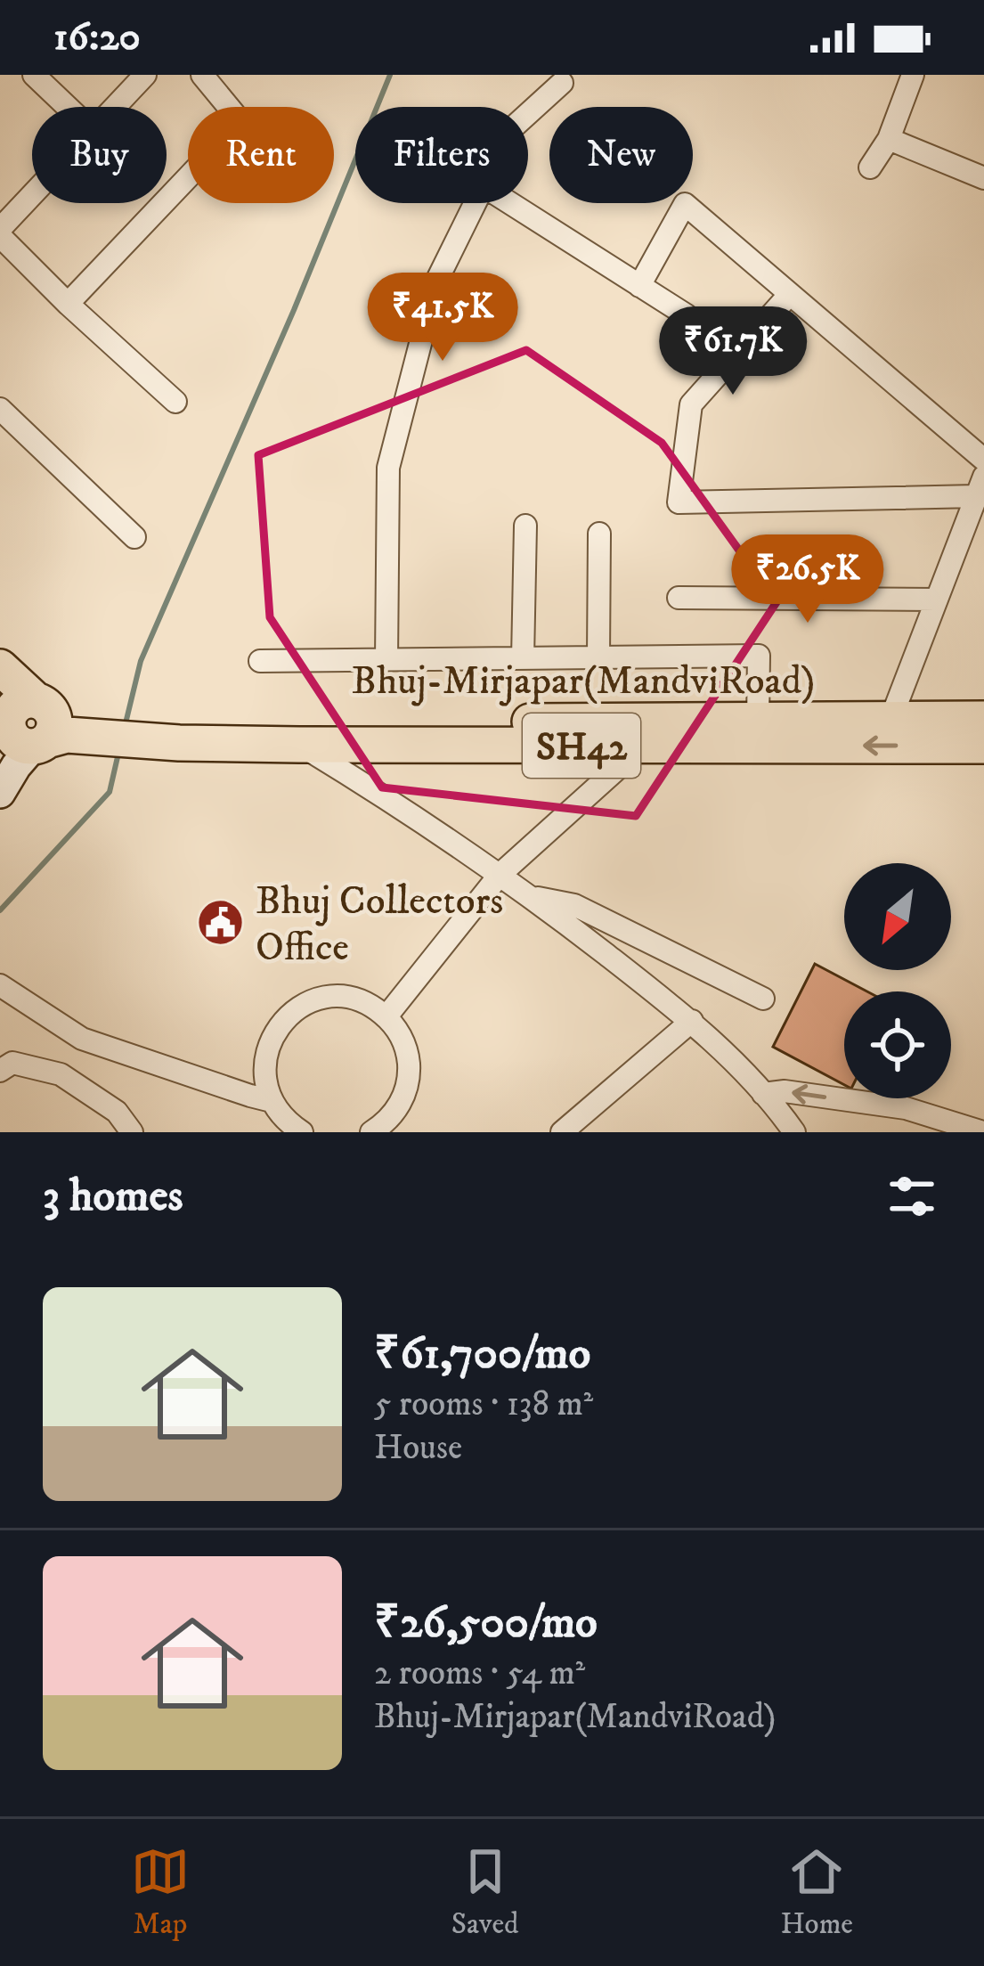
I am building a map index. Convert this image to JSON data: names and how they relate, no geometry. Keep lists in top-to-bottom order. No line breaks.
{"streets":{"main road":["Bhuj-Mirjapar(MandviRoad)","SH42"]},"crossings":[["Bhuj-Mirjapar(MandviRoad)","SH42"]],"places":{"public building":["Bhuj Collectors Office"]},"north":"bottom left","page":{"status":"16:20","chip":["Buy","Rent","Filters","New"],"price":["₹41.5K","₹61.7K","₹26.5K"],"heading":"3 homes","list":[{"name":"₹61,700/mo","note":"5 rooms · 138 m² · House"},{"name":"₹26,500/mo","note":"2 rooms · 54 m² · Bhuj-Mirjapar(MandviRoad)"}],"tabs":["Map","Saved","Home"]}}
